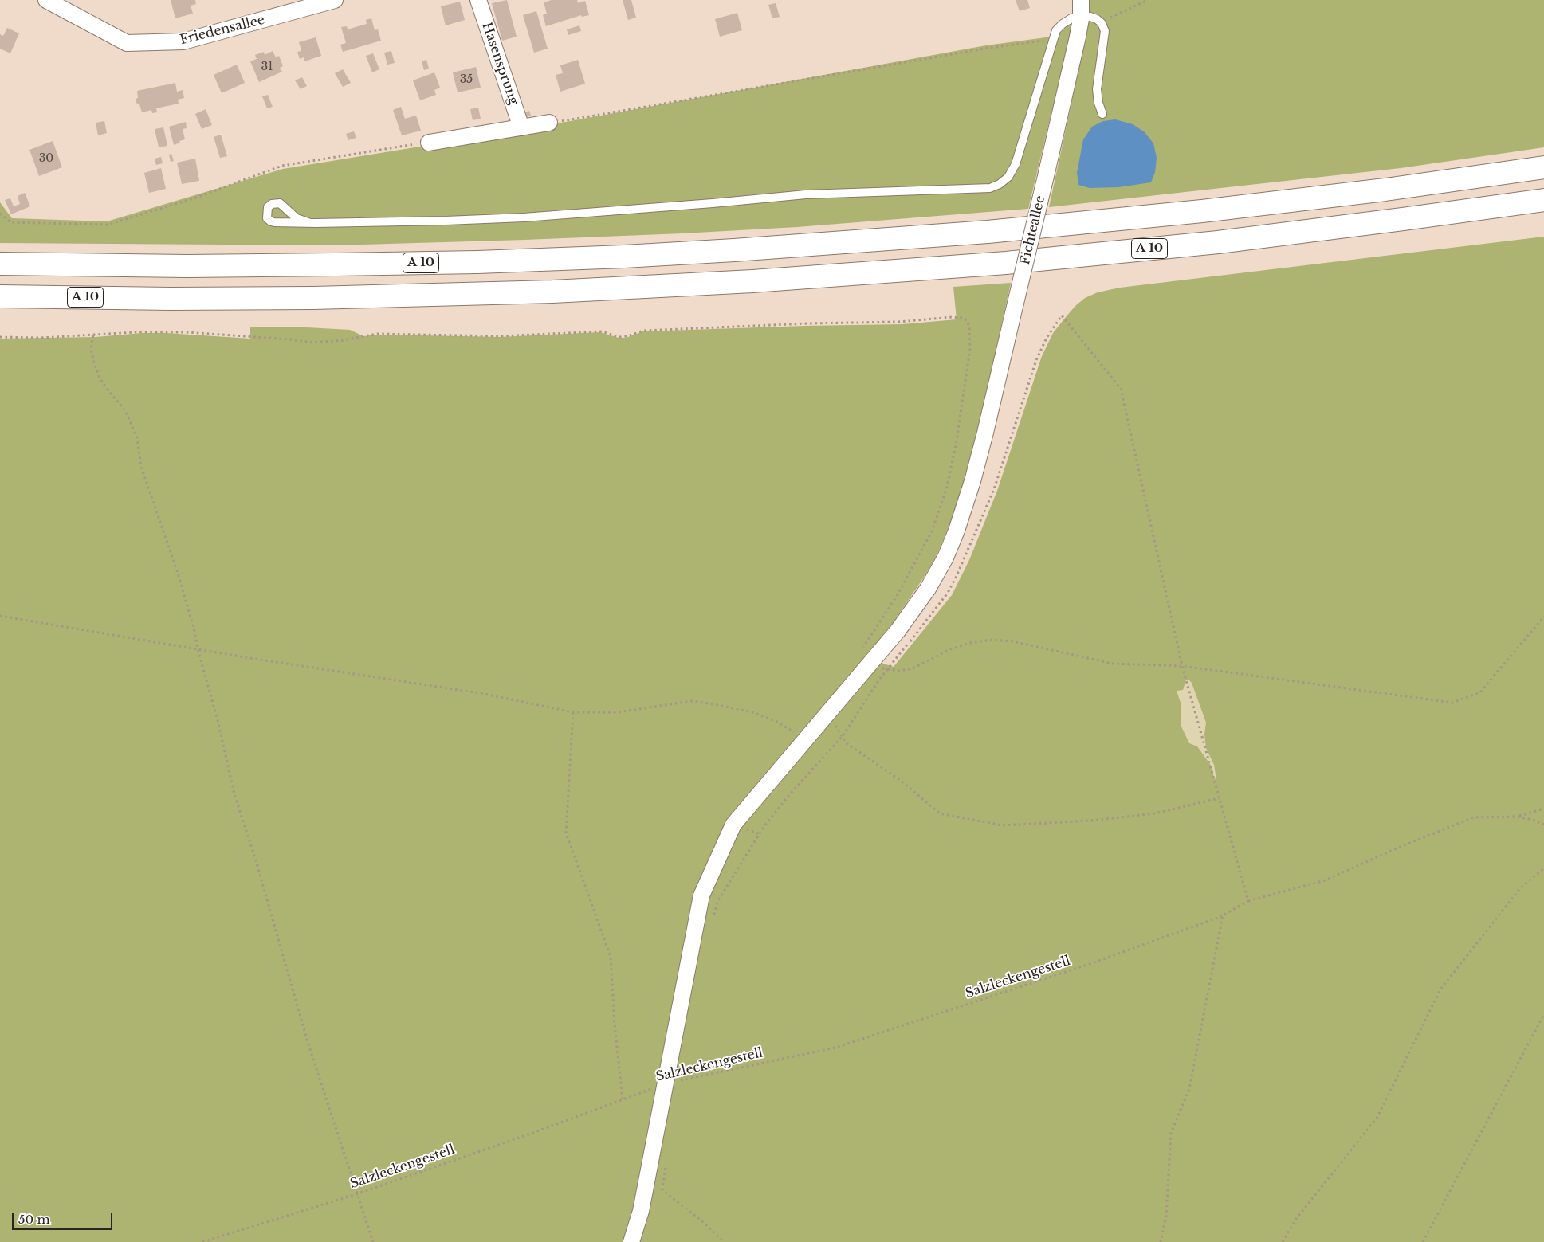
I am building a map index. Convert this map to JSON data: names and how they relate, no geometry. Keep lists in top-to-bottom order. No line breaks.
{"streets":{"highway":["A 10"],"street":["Friedensallee","Hasensprung","Fichteallee"],"path":["Salzleckengestell"]},"crossings":[["Fichteallee","Salzleckengestell"]],"house_numbers":["31","35","30"],"scale_bar":"50 m"}
